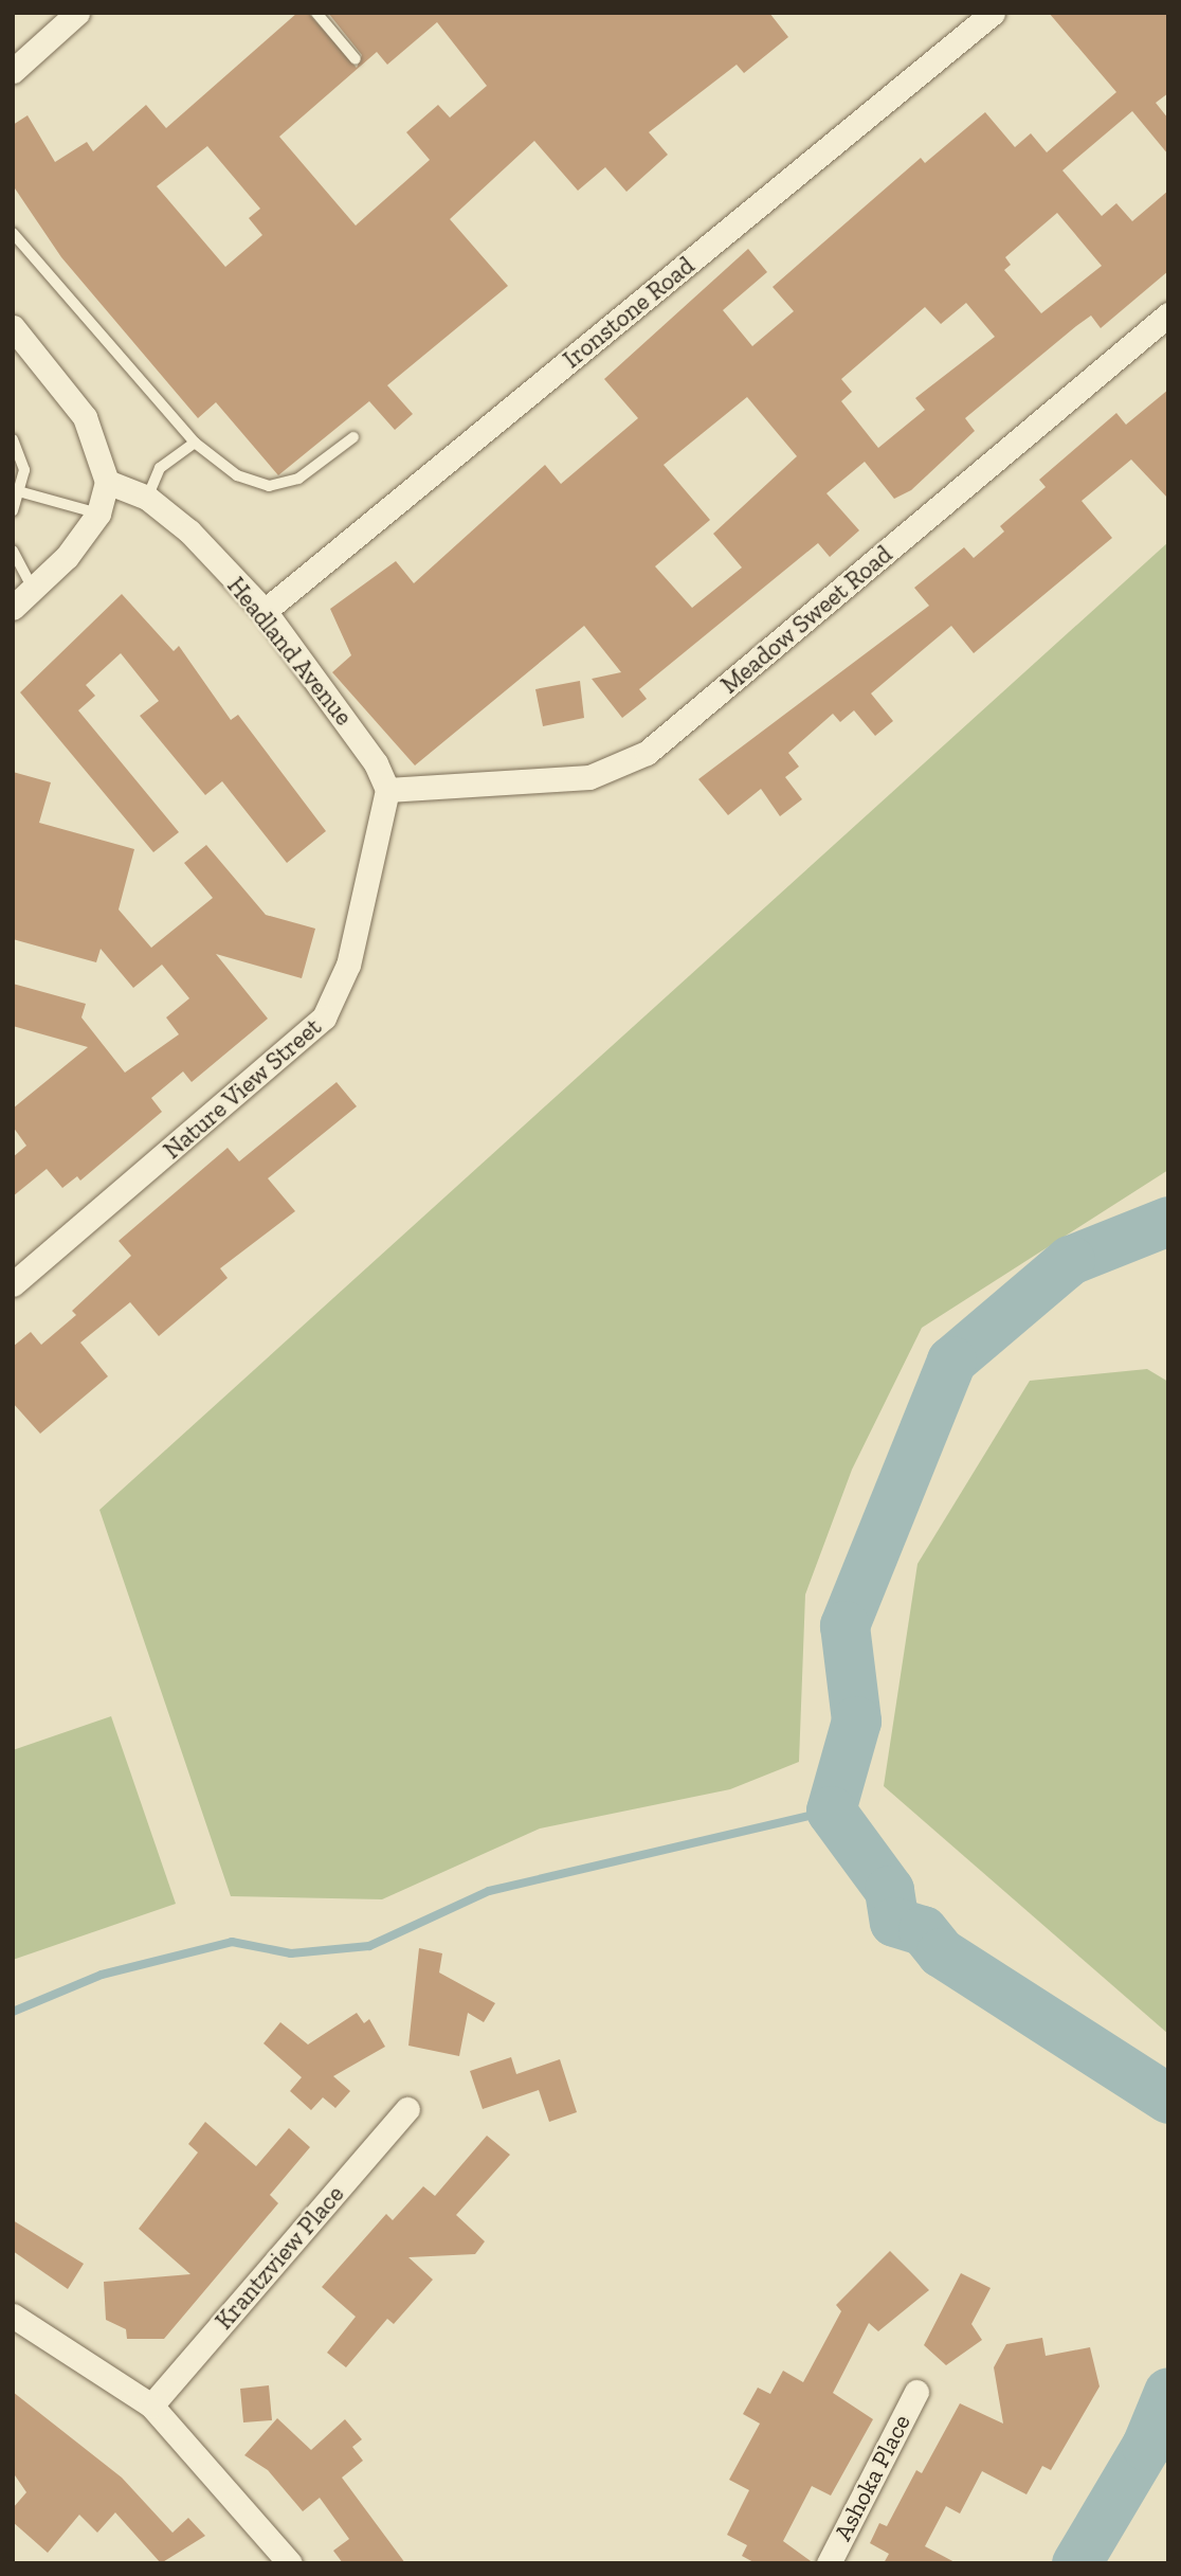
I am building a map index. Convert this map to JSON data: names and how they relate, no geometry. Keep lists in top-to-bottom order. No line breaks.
{"streets":{"street":["Ironstone Road","Meadow Sweet Road","Headland Avenue","Nature View Street","Krantzview Place","Ashoka Place"]},"crossings":[["Ironstone Road","Headland Avenue"],["Meadow Sweet Road","Headland Avenue"],["Meadow Sweet Road","Nature View Street"],["Headland Avenue","Nature View Street"]]}
